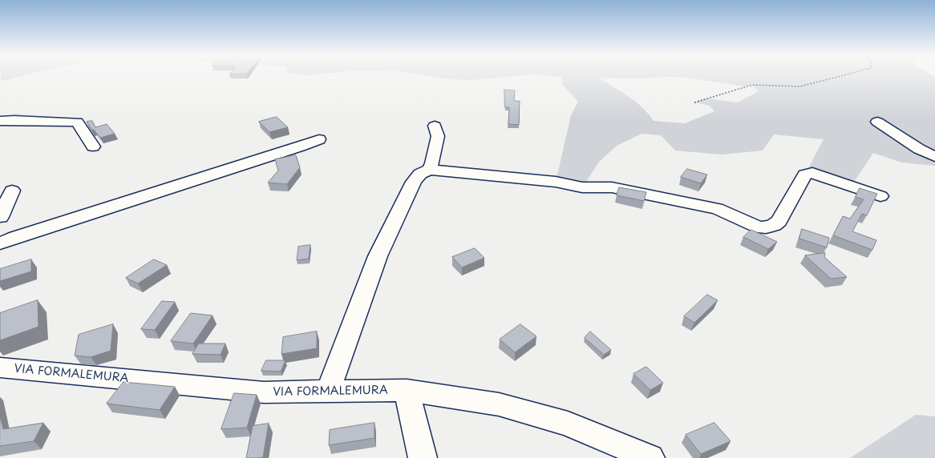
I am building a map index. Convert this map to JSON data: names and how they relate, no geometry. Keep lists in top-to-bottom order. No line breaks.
{"streets":{"street":["VIA FORMALEMURA"]}}
